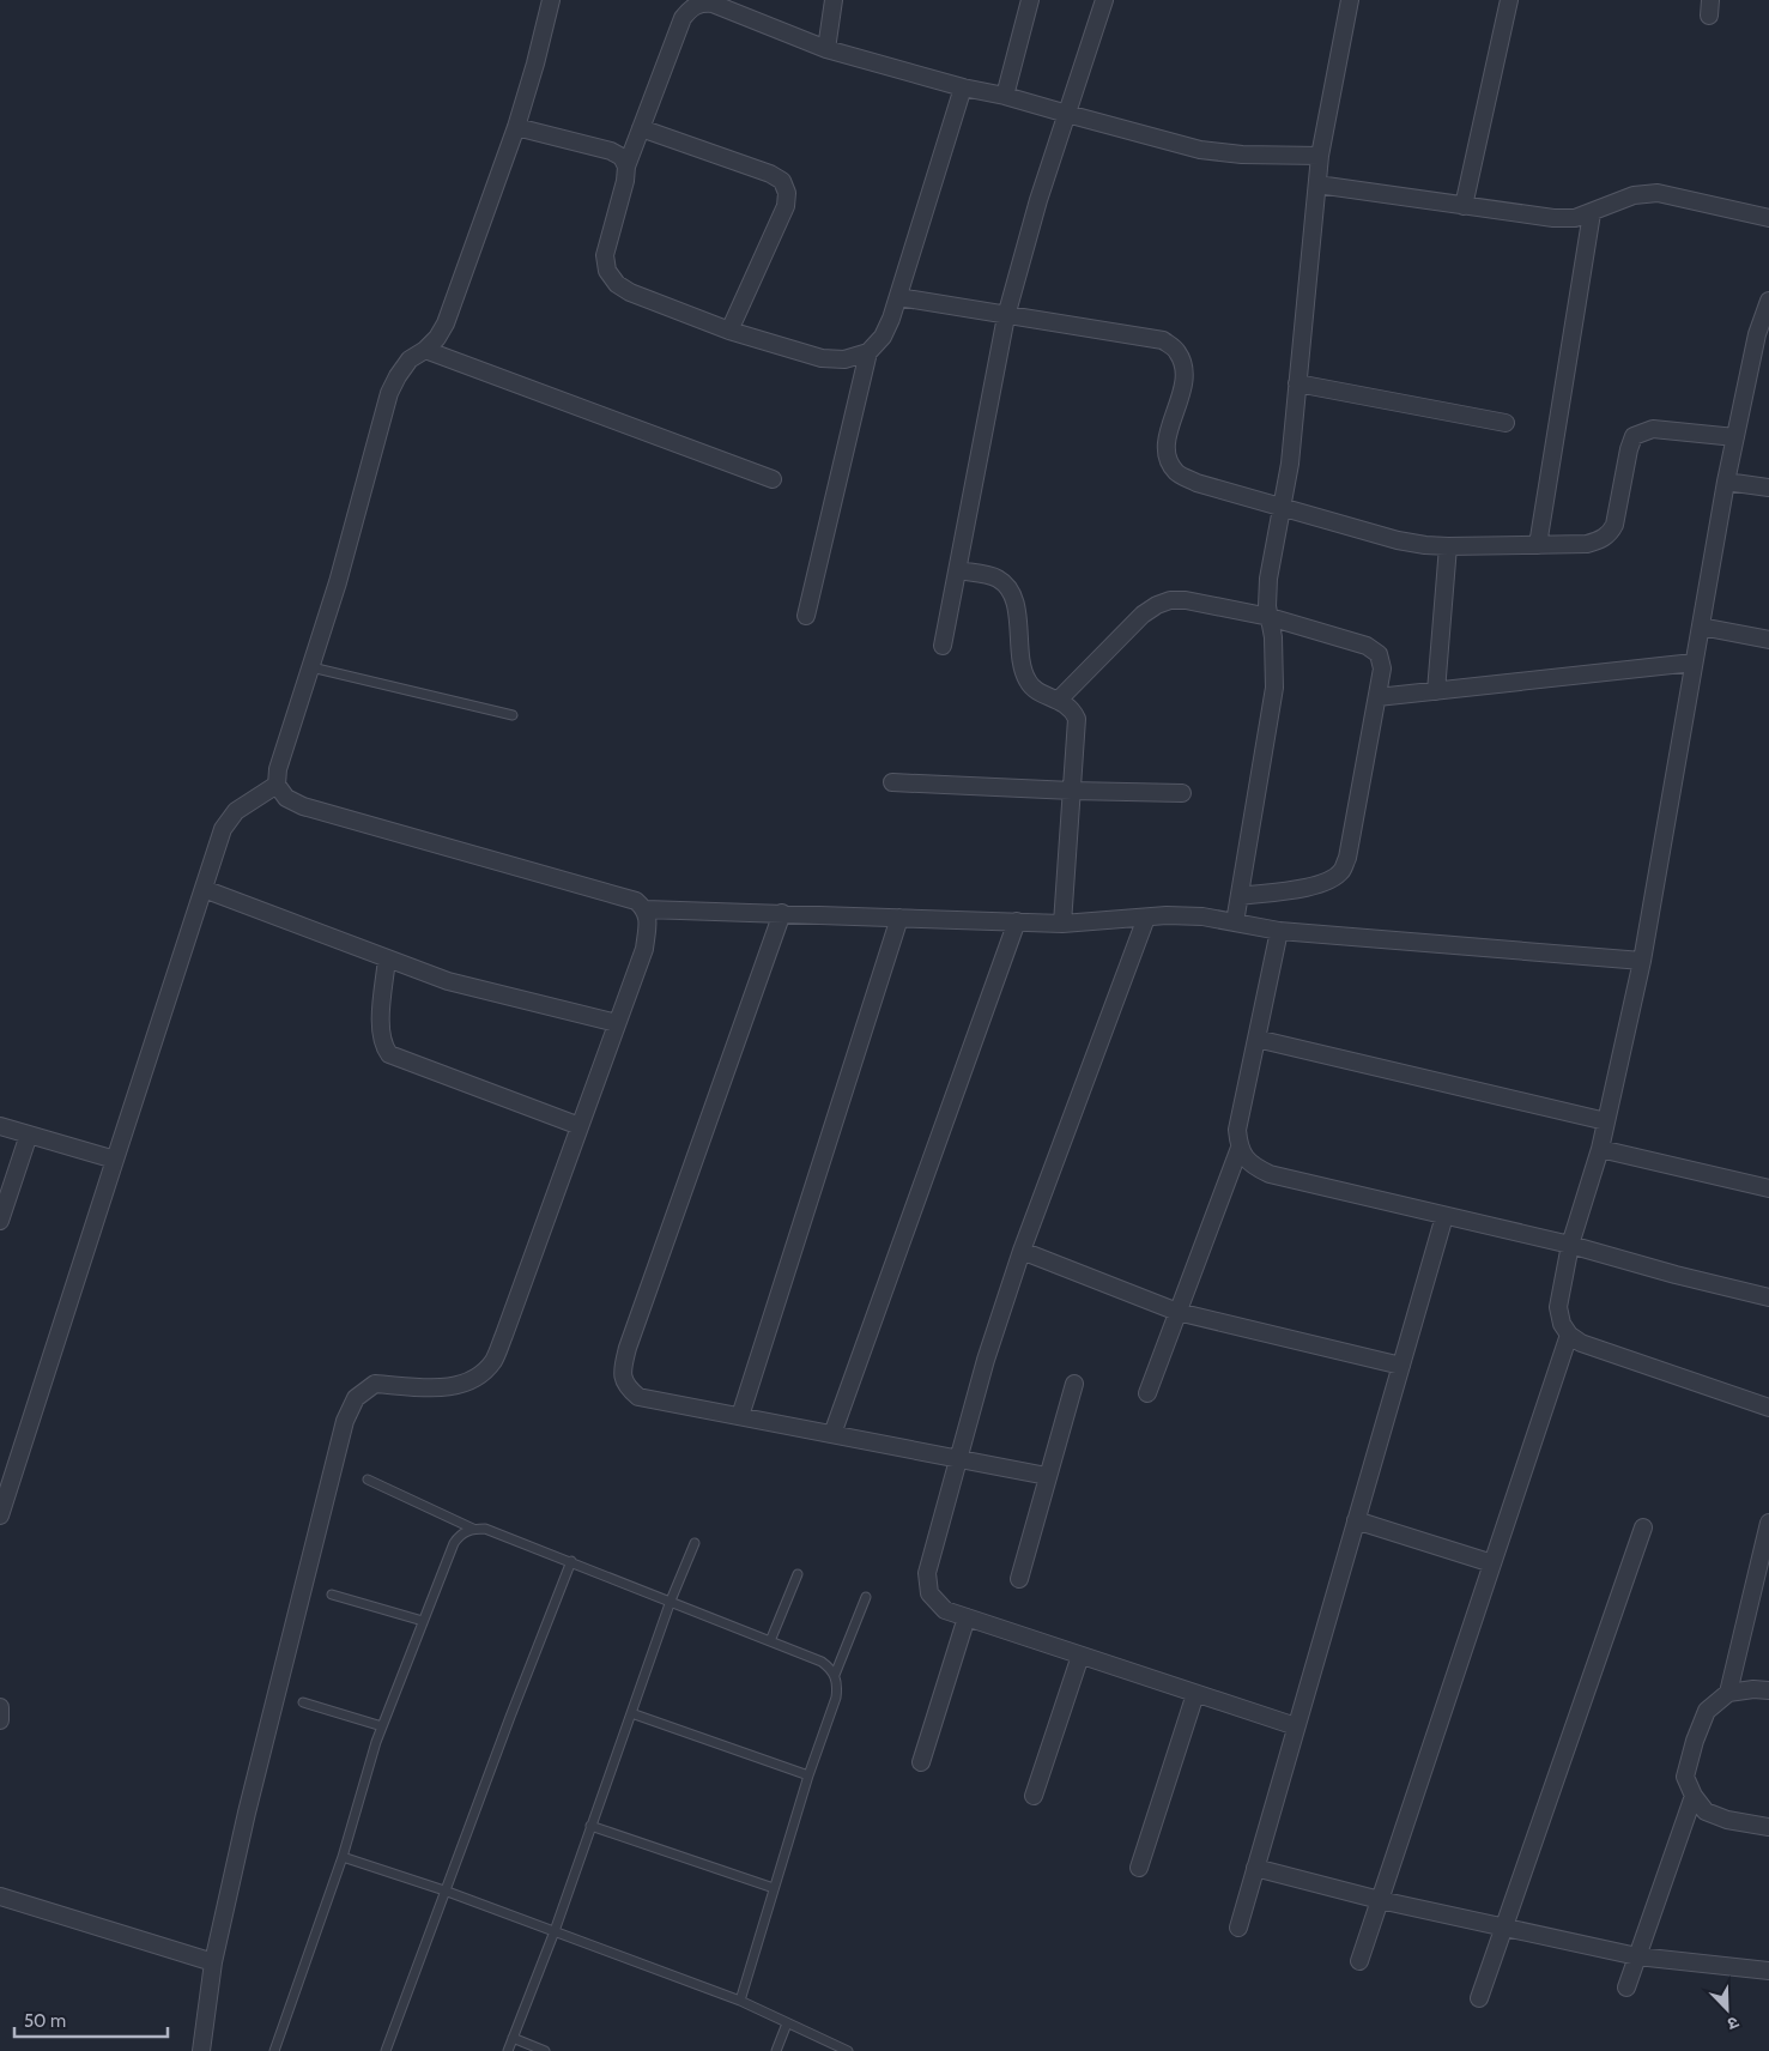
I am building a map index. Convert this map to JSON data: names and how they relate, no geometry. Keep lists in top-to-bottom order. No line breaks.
{"scale_bar":"50 m","north":"bottom right"}
